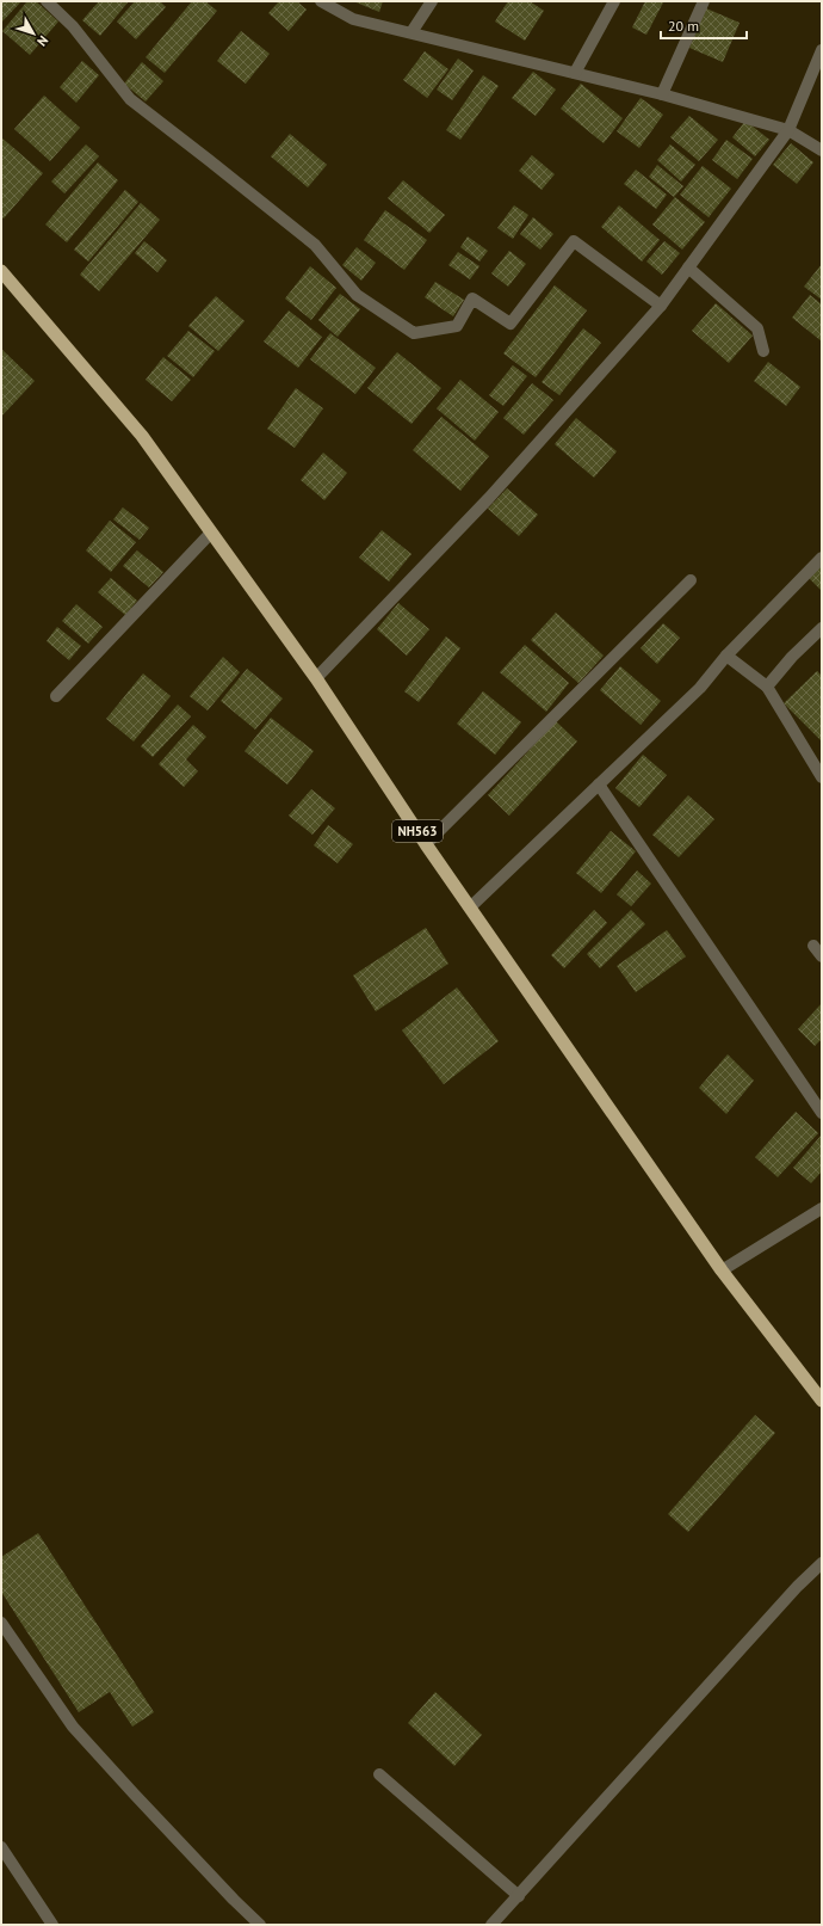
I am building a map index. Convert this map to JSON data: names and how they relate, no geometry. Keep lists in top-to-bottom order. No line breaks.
{"streets":{"highway":["NH563"]},"scale_bar":"20 m","north":"bottom right"}
